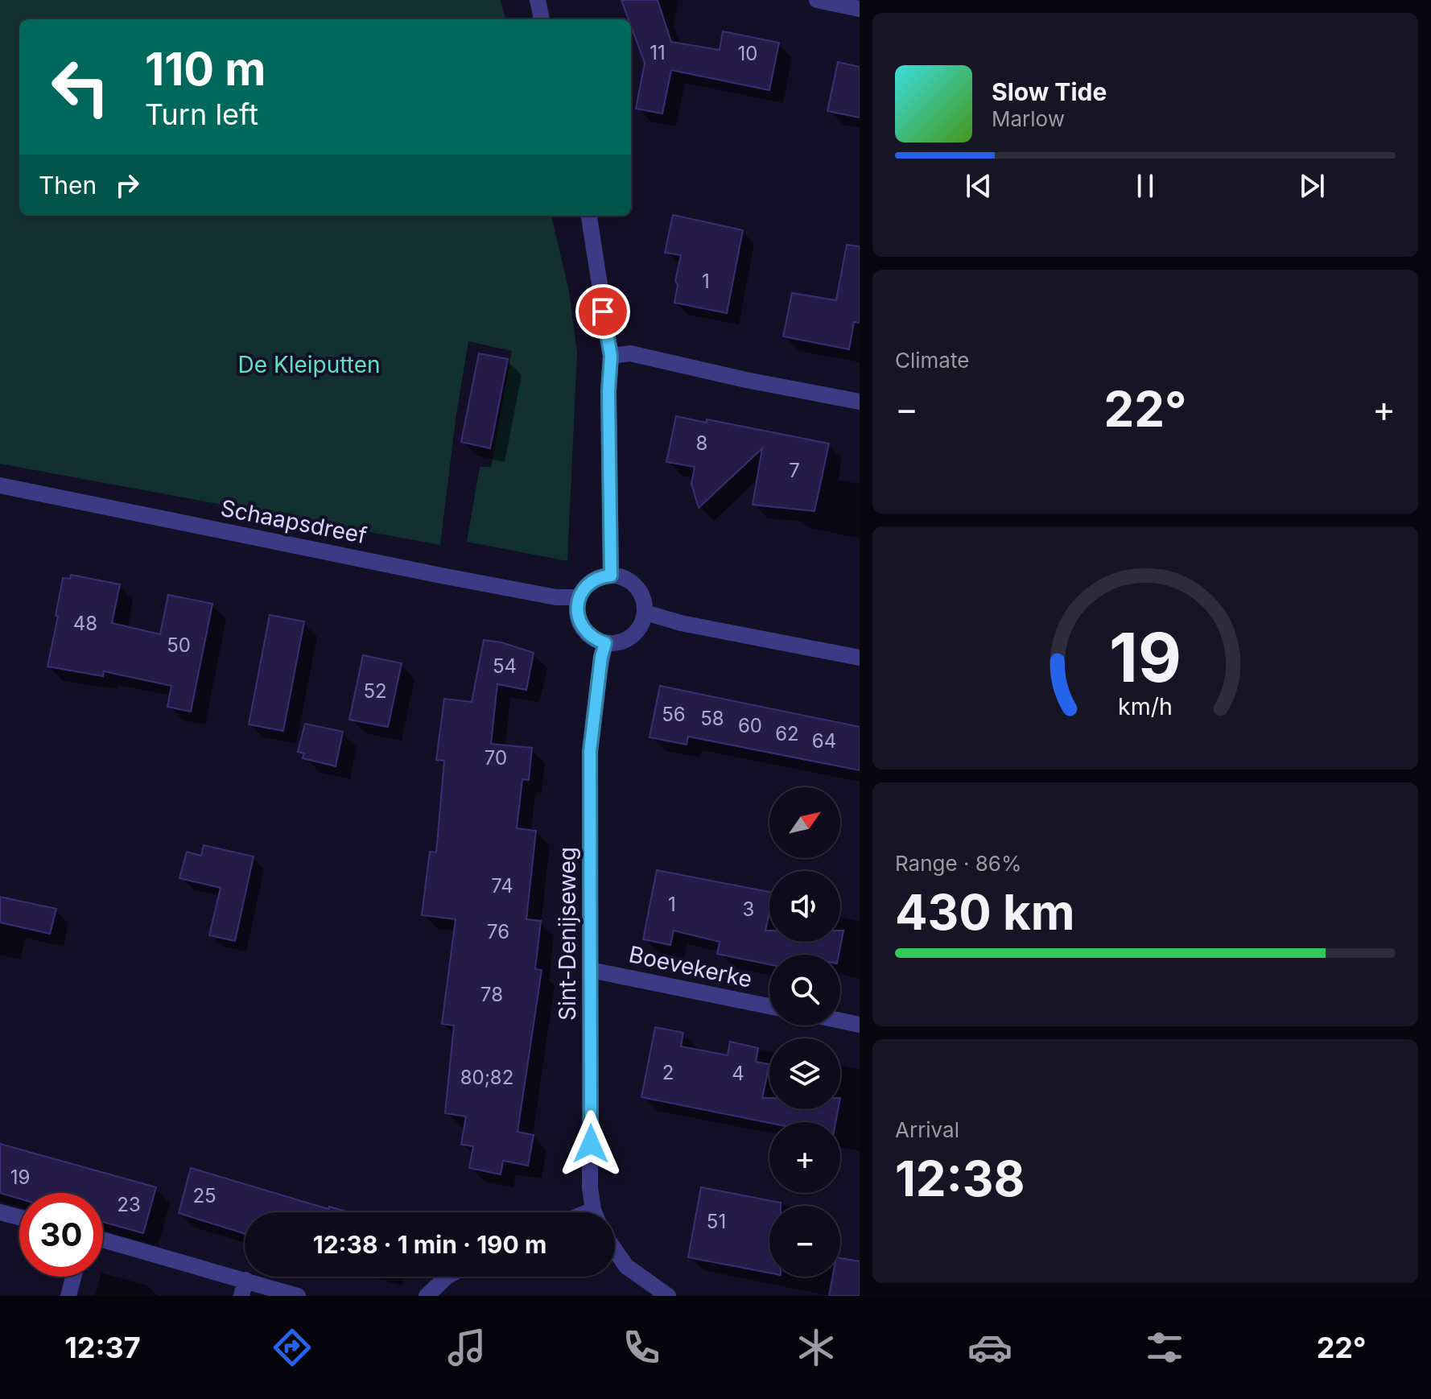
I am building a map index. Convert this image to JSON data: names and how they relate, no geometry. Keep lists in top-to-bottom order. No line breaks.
{"streets":{"street":["Schaapsdreef","Sint-Denijseweg","Boevekerke"]},"crossings":[["Schaapsdreef","Sint-Denijseweg"],["Sint-Denijseweg","Boevekerke"]],"parks":["De Kleiputten"],"house_numbers":["11","10","1","8","7","48","50","54","52","56","58","60","62","64","70","74","1","3","76","78","2","4","80;82","19","25","23","51"],"north":"top right","page":{"turn":["110 m","Turn left"],"song":["Slow Tide","Marlow"],"then":"Then","tile":["Climate",["Range · 86%","430 km"],["Arrival","12:38"]],"heat":["−","22°","+"],"map_buttons":["+","−"],"limit":"30","trip":"12:38 · 1 min · 190 m","tabs":["12:37","22°"],"gauge":["19","km/h"]}}
